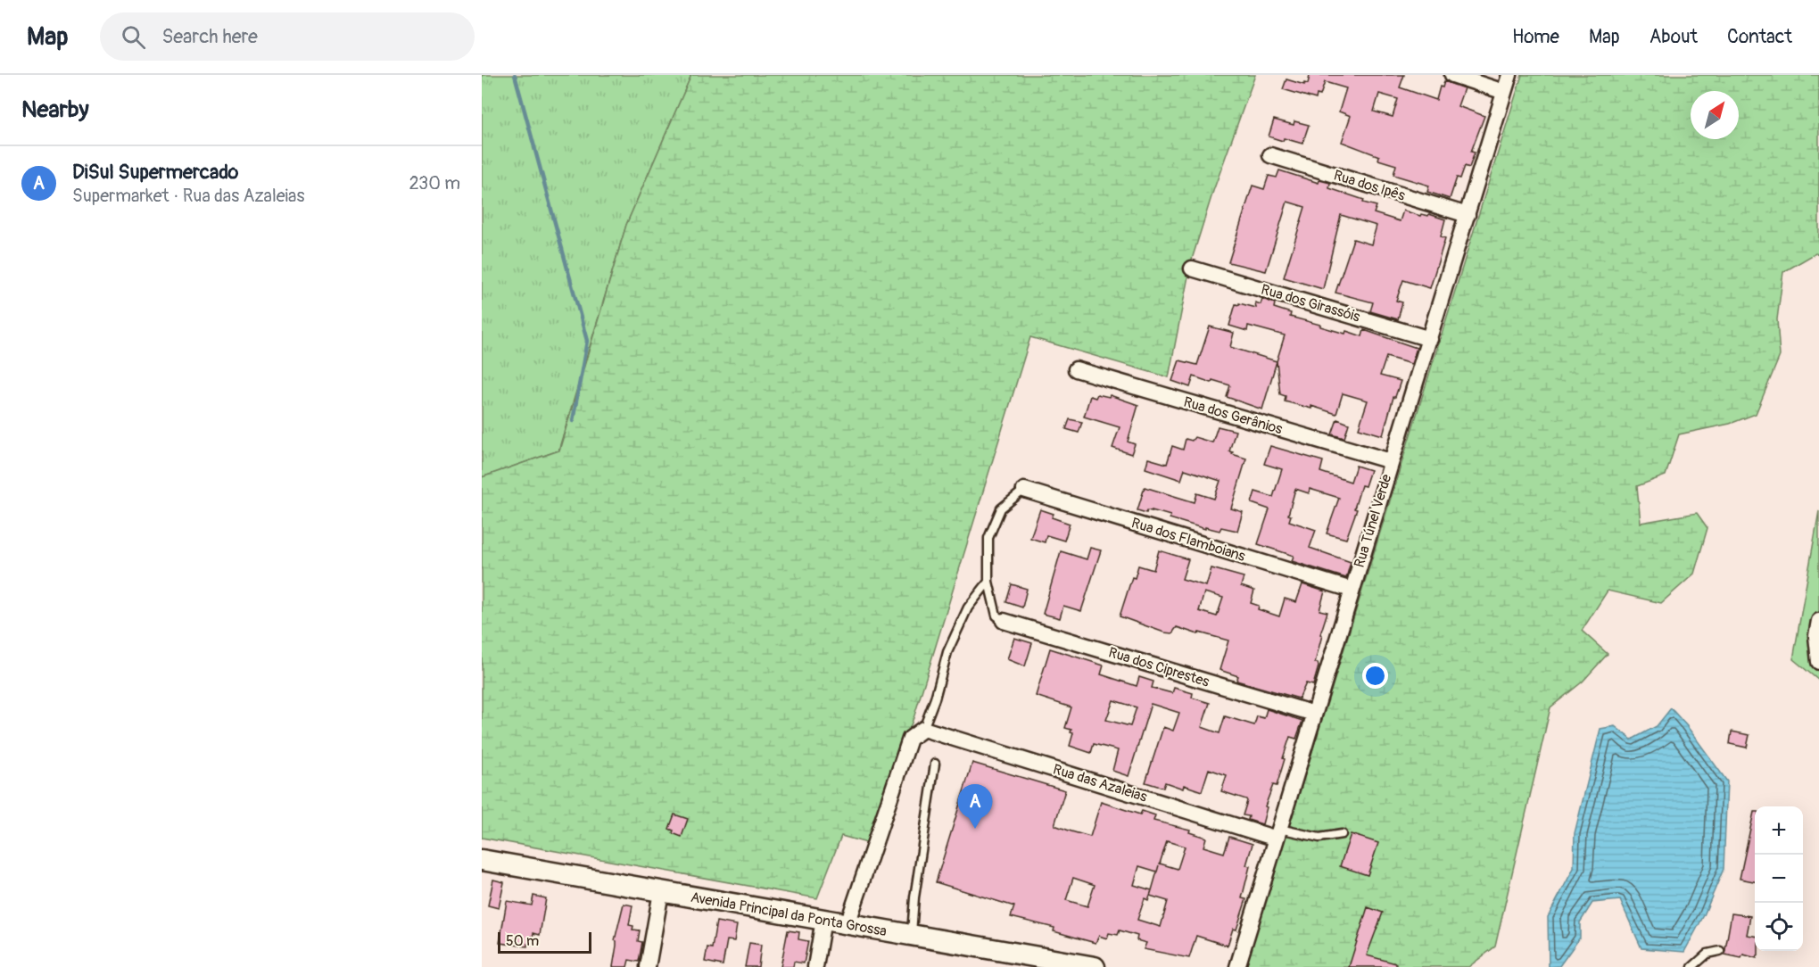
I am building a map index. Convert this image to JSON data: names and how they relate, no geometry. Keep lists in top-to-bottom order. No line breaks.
{"streets":{"main road":["Avenida Principal da Ponta Grossa"],"street":["Rua dos Ipês","Rua dos Girassóis","Rua dos Gerânios","Rua Túnel Verde","Rua dos Flamboians","Rua dos Ciprestes","Rua das Azaleias"]},"crossings":[["Rua dos Ipês","Rua Túnel Verde"],["Rua dos Girassóis","Rua Túnel Verde"],["Rua dos Gerânios","Rua Túnel Verde"],["Rua Túnel Verde","Rua dos Flamboians"],["Rua Túnel Verde","Rua dos Ciprestes"],["Rua Túnel Verde","Rua das Azaleias"]],"scale_bar":"50 m","north":"top right","page":{"header":"Map","search":"Search here","nav":["Home","Map","About","Contact"],"heading":"Nearby","list":[{"mark":"A","name":"DiSul Supermercado","note":"Supermarket · Rua das Azaleias","value":"230 m"}],"pins":"A","map_buttons":["+","−"],"scale":"50 m"}}
